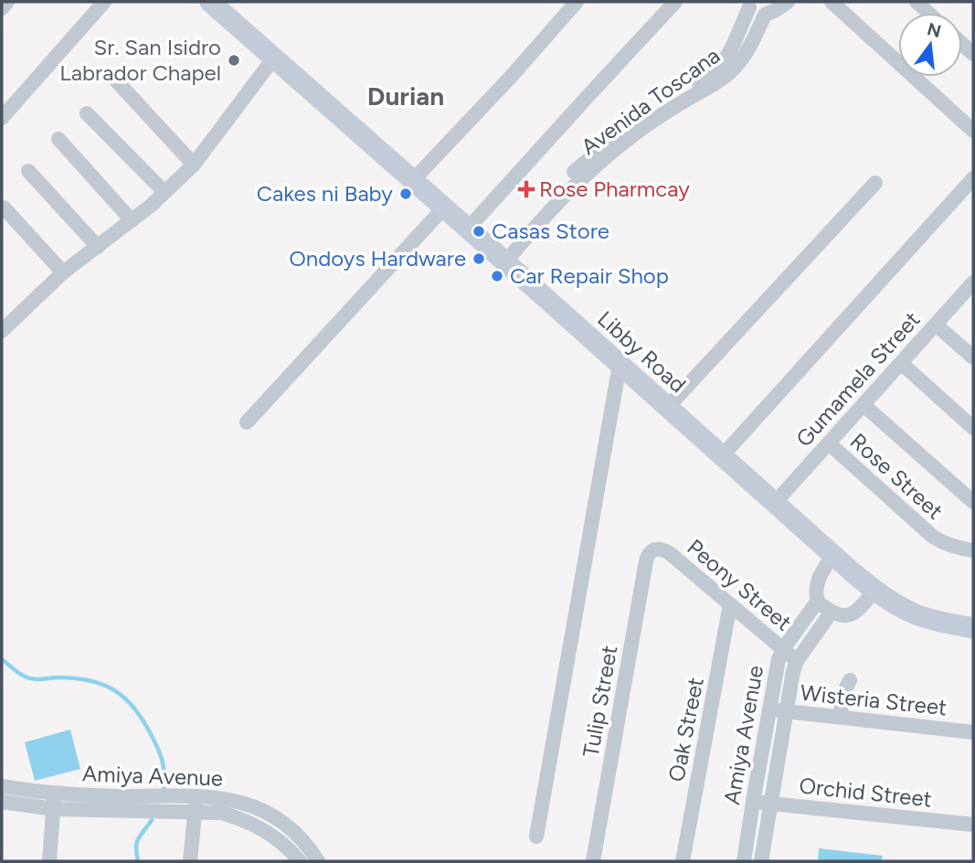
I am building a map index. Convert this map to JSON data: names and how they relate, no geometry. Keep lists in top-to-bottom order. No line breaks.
{"streets":{"main road":["Libby Road"],"street":["Avenida Toscana","Gumamela Street","Rose Street","Peony Street","Wisteria Street","Tulip Street","Oak Street","Amiya Avenue","Orchid Street"]},"crossings":[["Avenida Toscana","Libby Road"],["Libby Road","Gumamela Street"],["Libby Road","Amiya Avenue"],["Gumamela Street","Rose Street"],["Peony Street","Tulip Street"],["Peony Street","Oak Street"],["Peony Street","Amiya Avenue"],["Wisteria Street","Amiya Avenue"],["Amiya Avenue","Orchid Street"]],"districts":["Durian"],"places":{"other":["Sr. San Isidro Labrador Chapel","Cakes ni Baby","Casas Store","Ondoys Hardware","Car Repair Shop"],"health":["Rose Pharmcay"]},"north":"top"}
